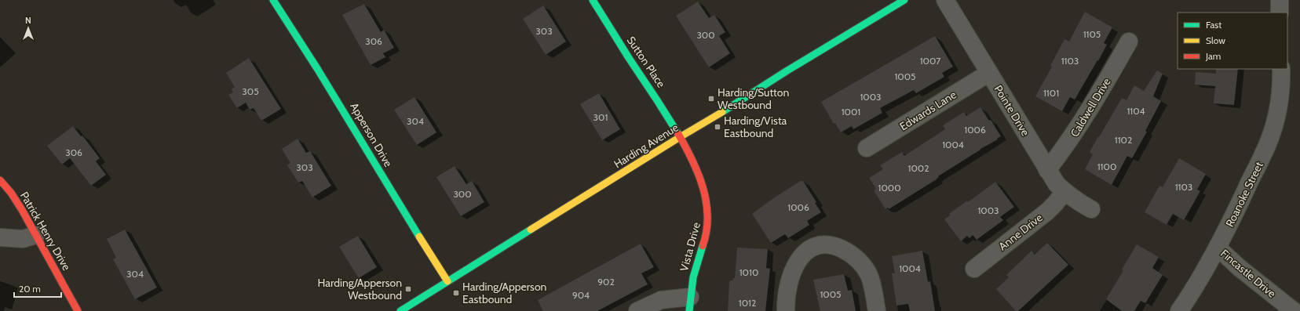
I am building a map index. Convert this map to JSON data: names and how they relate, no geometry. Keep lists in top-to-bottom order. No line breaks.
{"streets":{"main road":["Sutton Place","Apperson Drive","Harding Avenue","Patrick Henry Drive","Vista Drive"],"street":["Caldwell Drive","Edwards Lane","Pointe Drive","Roanoke Street","Anne Drive","Fincastle Drive"]},"crossings":[["Sutton Place","Harding Avenue"],["Sutton Place","Vista Drive"],["Caldwell Drive","Pointe Drive"],["Edwards Lane","Pointe Drive"],["Pointe Drive","Anne Drive"],["Apperson Drive","Harding Avenue"],["Harding Avenue","Vista Drive"],["Roanoke Street","Fincastle Drive"]],"places":{"transit":["Harding/Sutton Westbound","Harding/Vista Eastbound","Harding/Apperson Westbound","Harding/Apperson Eastbound"]},"house_numbers":["303","1105","300","306","1007","1103","1005","305","1101","1003","1104","1001","301","304","1006","1102","1004","306","1100","303","1002","1103","1000","300","1006","1003","1004","1010","304","902","1005","904","1012"],"legend":["Fast","Slow","Jam"],"scale_bar":"20 m","north":"top"}
